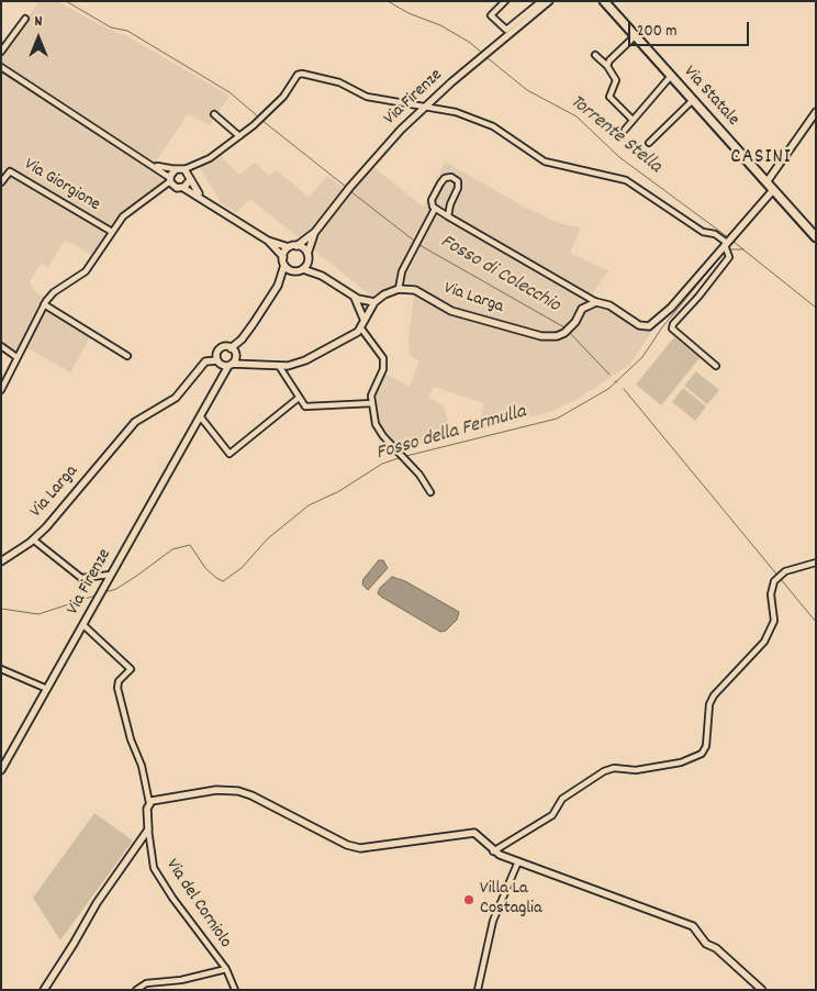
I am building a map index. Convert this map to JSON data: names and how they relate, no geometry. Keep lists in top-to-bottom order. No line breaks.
{"streets":{"main road":["Via Statale"],"street":["Via Firenze","Via Giorgione","Via Larga","Via del Corniolo"]},"crossings":[["Via Firenze","Via Larga"]],"districts":["CASINI"],"water":["Torrente Stella","Fosso di Colecchio","Fosso della Fermulla"],"places":["Villa La Costaglia"],"scale_bar":"200 m","north":"top"}
